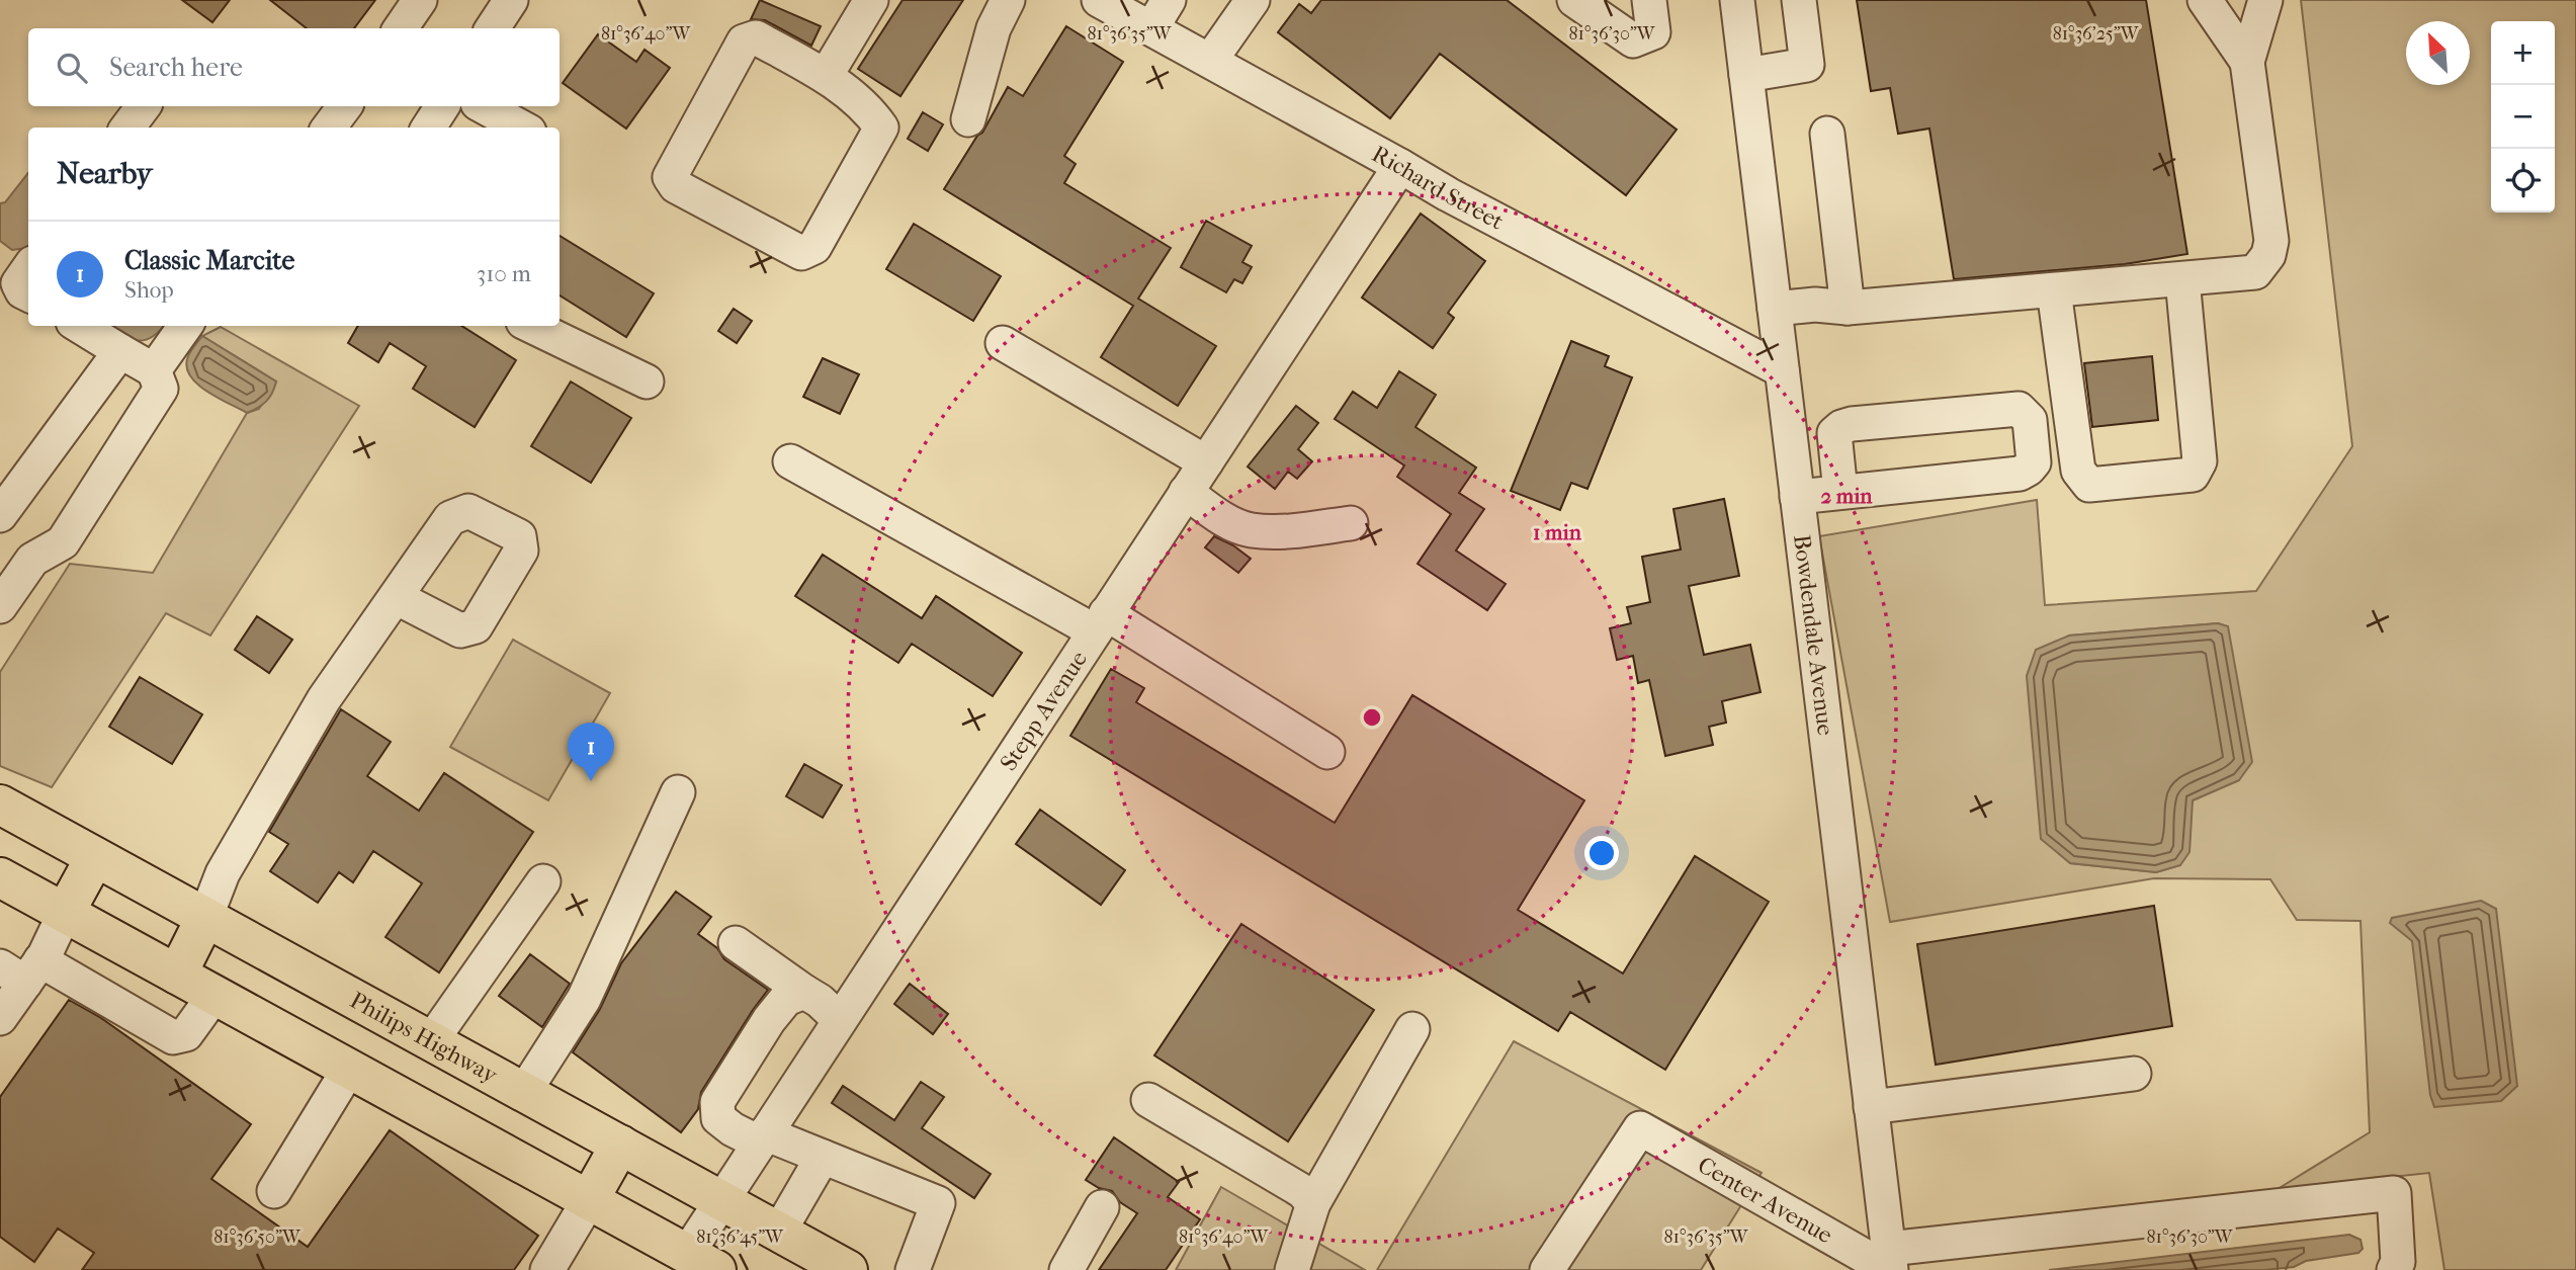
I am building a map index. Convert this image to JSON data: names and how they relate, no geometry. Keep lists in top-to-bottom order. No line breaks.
{"streets":{"main road":["Philips Highway"],"street":["Richard Street","Bowdendale Avenue","Stepp Avenue","Center Avenue"]},"crossings":[["Richard Street","Bowdendale Avenue"],["Richard Street","Stepp Avenue"],["Bowdendale Avenue","Center Avenue"],["Stepp Avenue","Philips Highway"]],"north":"top left","page":{"map_buttons":["+","−"],"search":"Search here","heading":"Nearby","list":[{"mark":"1","name":"Classic Marcite","note":"Shop","value":"310 m"}],"pins":"1"},"coordinates":["81°36'40\"W","81°36'35\"W","81°36'25\"W","81°36'30\"W","81°36'50\"W","81°36'45\"W"],"rings":["2 min","1 min"]}
